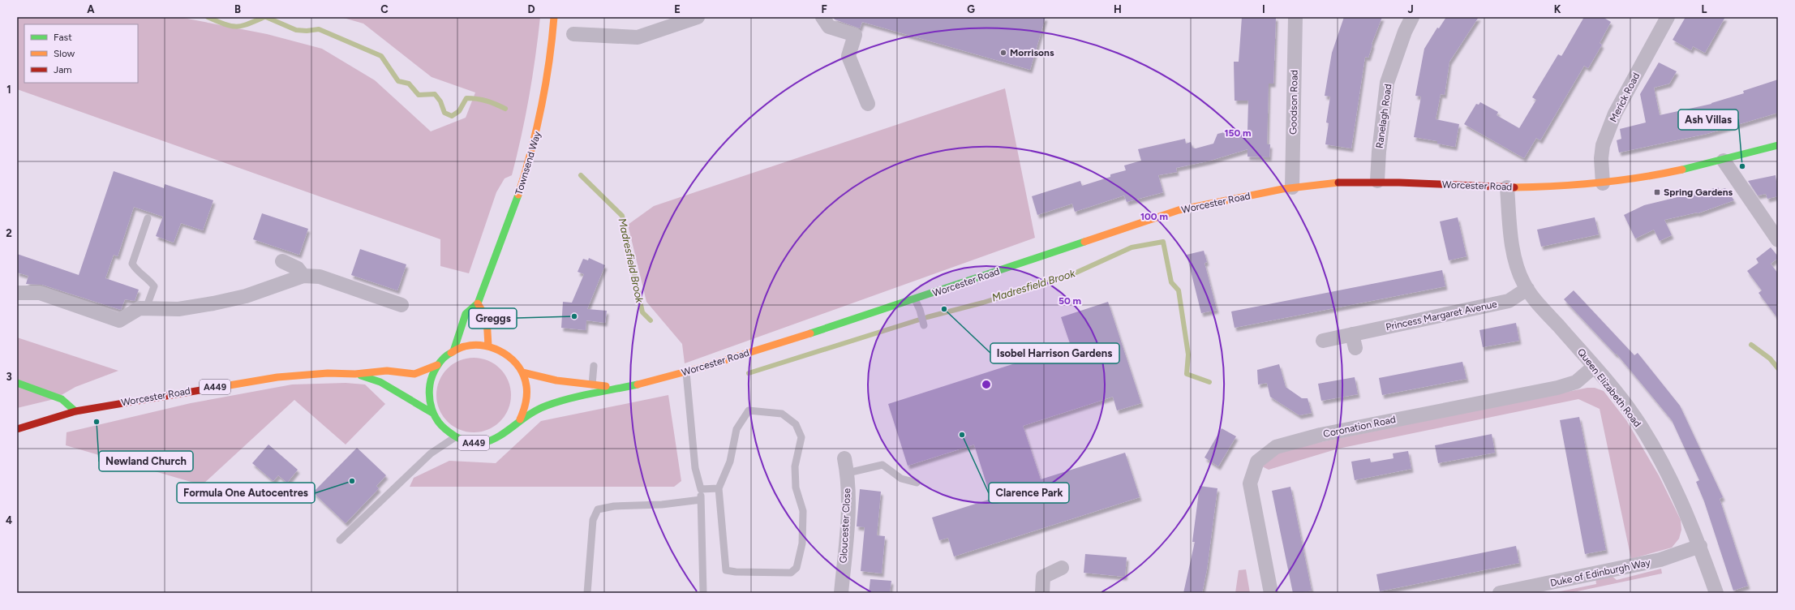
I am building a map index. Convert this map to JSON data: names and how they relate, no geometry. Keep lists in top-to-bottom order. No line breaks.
{"streets":{"main road":["Townsend Way","Worcester Road","A449"],"street":["Merick Road","Goodson Road","Ranelagh Road","Princess Margaret Avenue","Queen Elizabeth Road","Coronation Road","Gloucester Close","Duke of Edinburgh Way"]},"crossings":[["Merick Road","Worcester Road"],["Goodson Road","Worcester Road"],["Ranelagh Road","Worcester Road"],["Worcester Road","A449"],["Worcester Road","Queen Elizabeth Road"],["Princess Margaret Avenue","Queen Elizabeth Road"],["Queen Elizabeth Road","Coronation Road"],["Queen Elizabeth Road","Duke of Edinburgh Way"]],"water":["Madresfield Brook"],"places":{"other":["Morrisons","Ash Villas","Isobel Harrison Gardens","Greggs","Newland Church","Clarence Park","Formula One Autocentres"],"transit":["Spring Gardens"]},"legend":["Fast","Slow","Jam"],"grid":{"columns":["A","B","C","D","E","F","G","H","I","J","K","L"],"rows":["1","2","3","4"]},"rings":["150 m","100 m","50 m"]}
